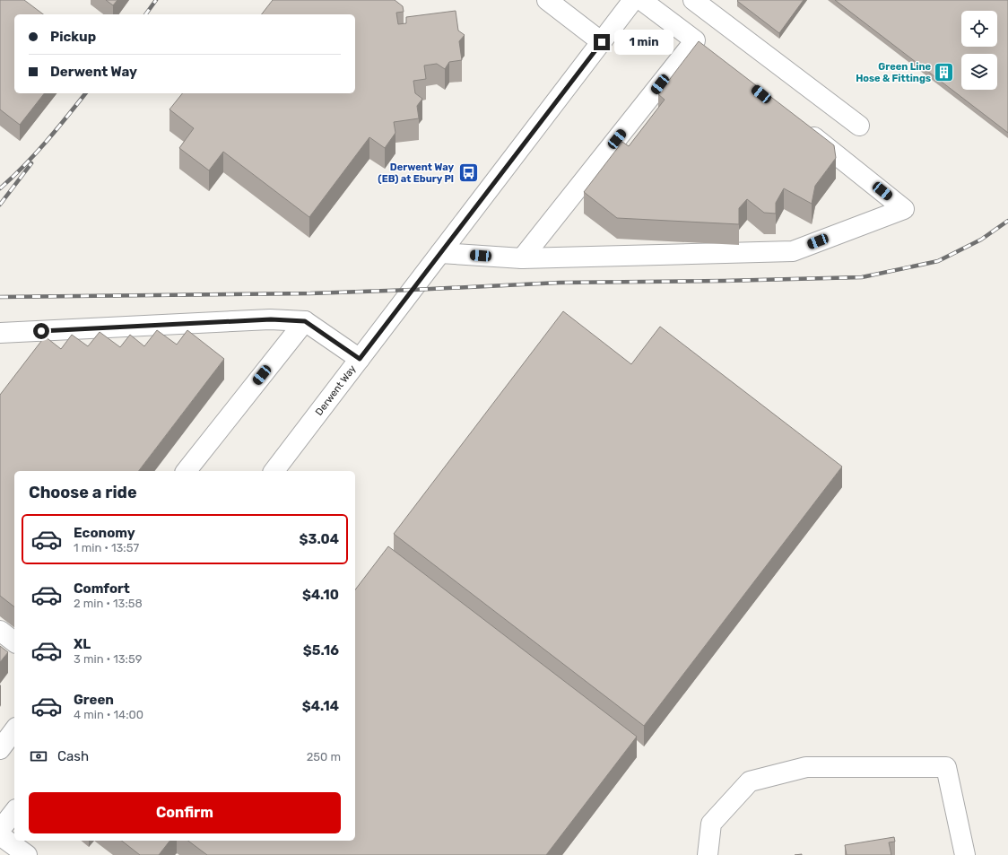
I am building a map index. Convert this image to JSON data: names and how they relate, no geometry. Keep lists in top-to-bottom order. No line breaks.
{"streets":{"street":["Derwent Way"]},"places":{"building":["Green Line Hose & Fittings"],"bus stop":["Derwent Way (EB) at Ebury Pl"]},"page":{"banner":["Pickup","Derwent Way"],"bubble":"1 min","heading":"Choose a ride","list":[{"name":"Economy","note":"1 min · 13:57","value":"$3.04"},{"name":"Comfort","note":"2 min · 13:58","value":"$4.10"},{"name":"XL","note":"3 min · 13:59","value":"$5.16"},{"name":"Green","note":"4 min · 14:00","value":"$4.14"}],"pay":["Cash","250 m"],"buttons":"Confirm"}}
